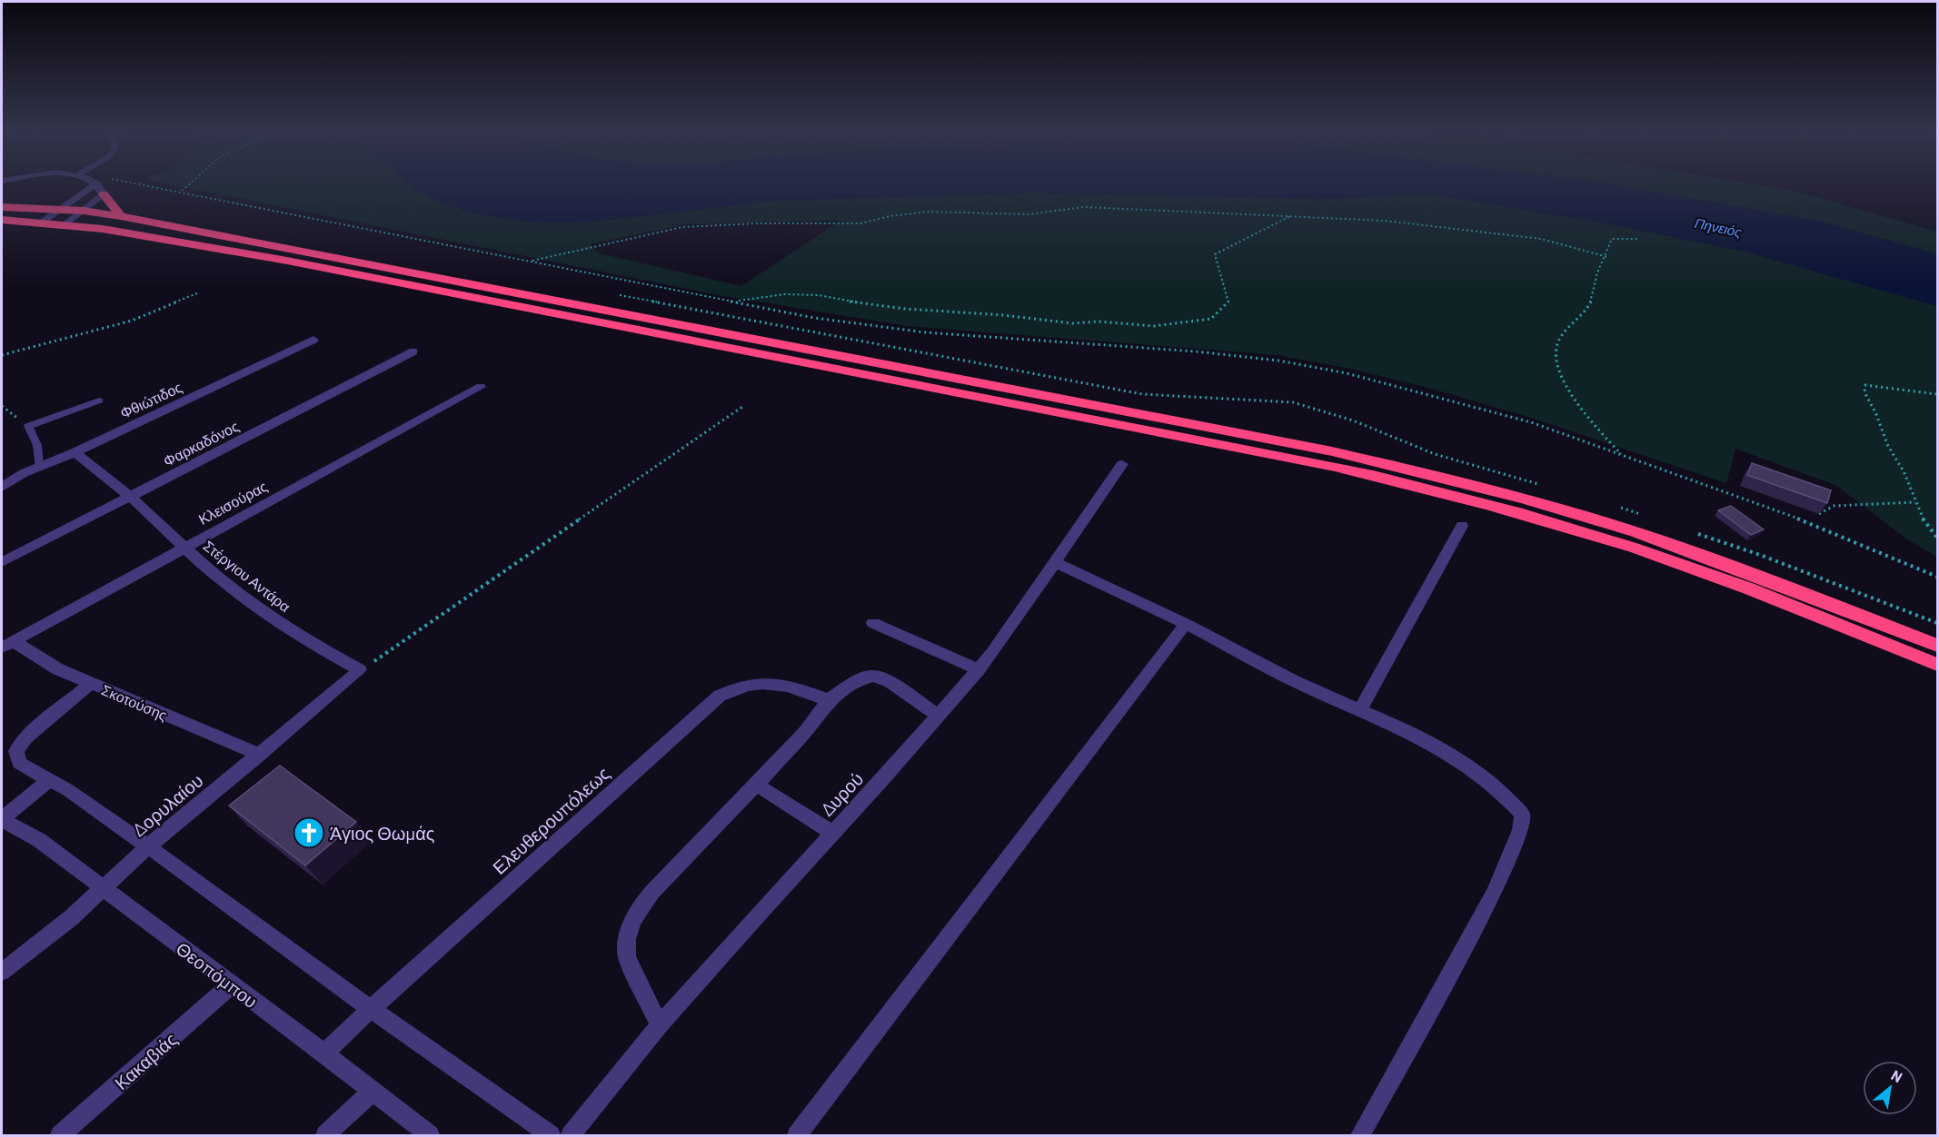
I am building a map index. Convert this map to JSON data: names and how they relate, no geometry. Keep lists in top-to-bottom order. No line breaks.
{"streets":{"street":["Φθιώτιδος","Φαρκαδόνος","Κλεισούρας","Στέργιου Αντάρα","Σκοτούσης","Δυρού","Δορυλαίου","Ελευθερουπόλεως","Θεοπόμπου","Κακαβιάς"]},"crossings":[["Φθιώτιδος","Στέργιου Αντάρα"],["Φαρκαδόνος","Στέργιου Αντάρα"],["Κλεισούρας","Στέργιου Αντάρα"],["Κλεισούρας","Σκοτούσης"],["Στέργιου Αντάρα","Δορυλαίου"],["Σκοτούσης","Δορυλαίου"],["Δορυλαίου","Θεοπόμπου"],["Ελευθερουπόλεως","Θεοπόμπου"],["Θεοπόμπου","Κακαβιάς"]],"water":["Πηνειός"],"places":{"church":["Άγιος Θωμάς"]},"north":"top right"}
